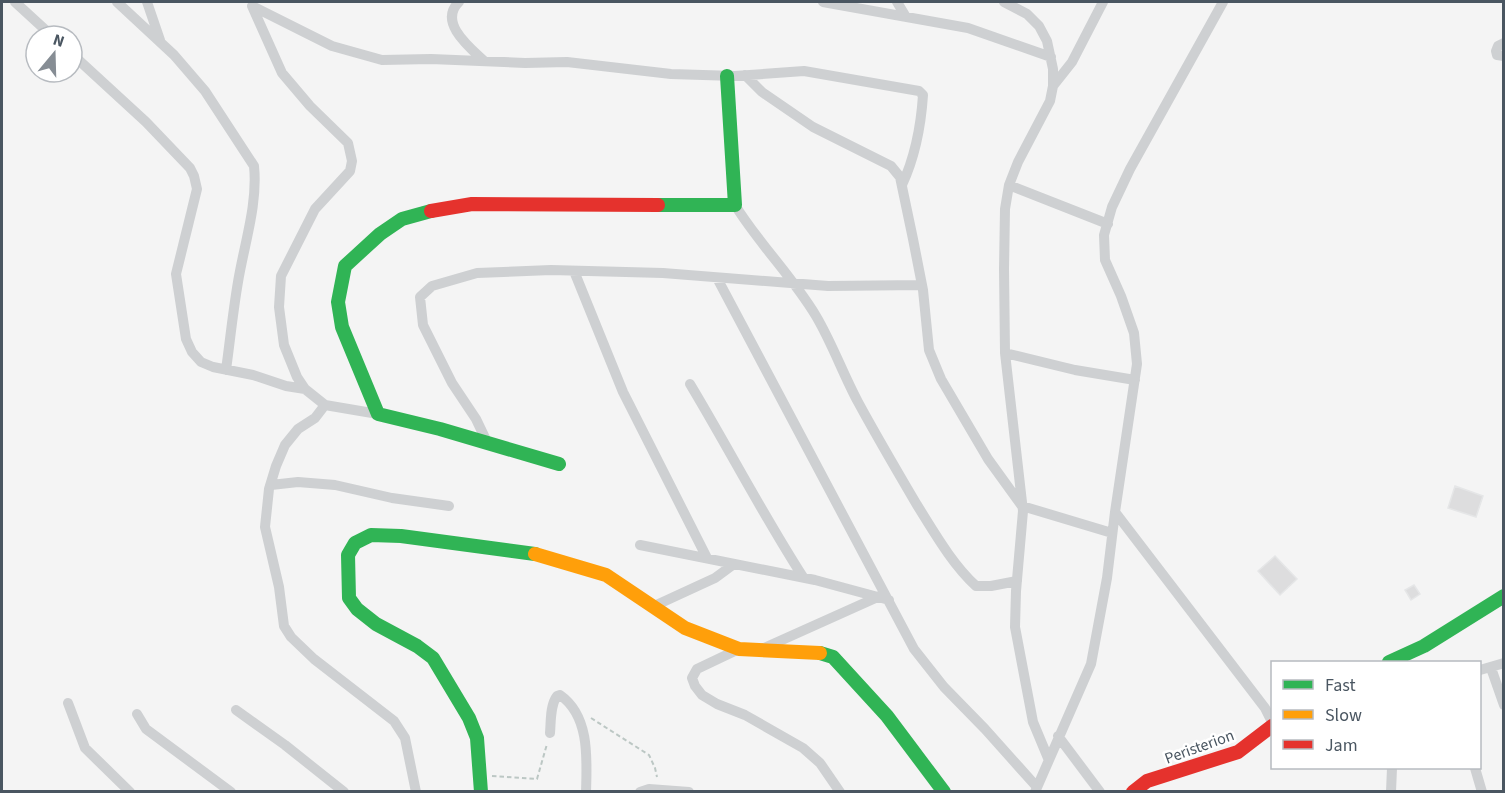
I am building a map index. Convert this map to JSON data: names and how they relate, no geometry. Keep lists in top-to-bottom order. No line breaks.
{"streets":{"street":["Peristerion"]},"legend":["Fast","Slow","Jam"],"north":"top"}
